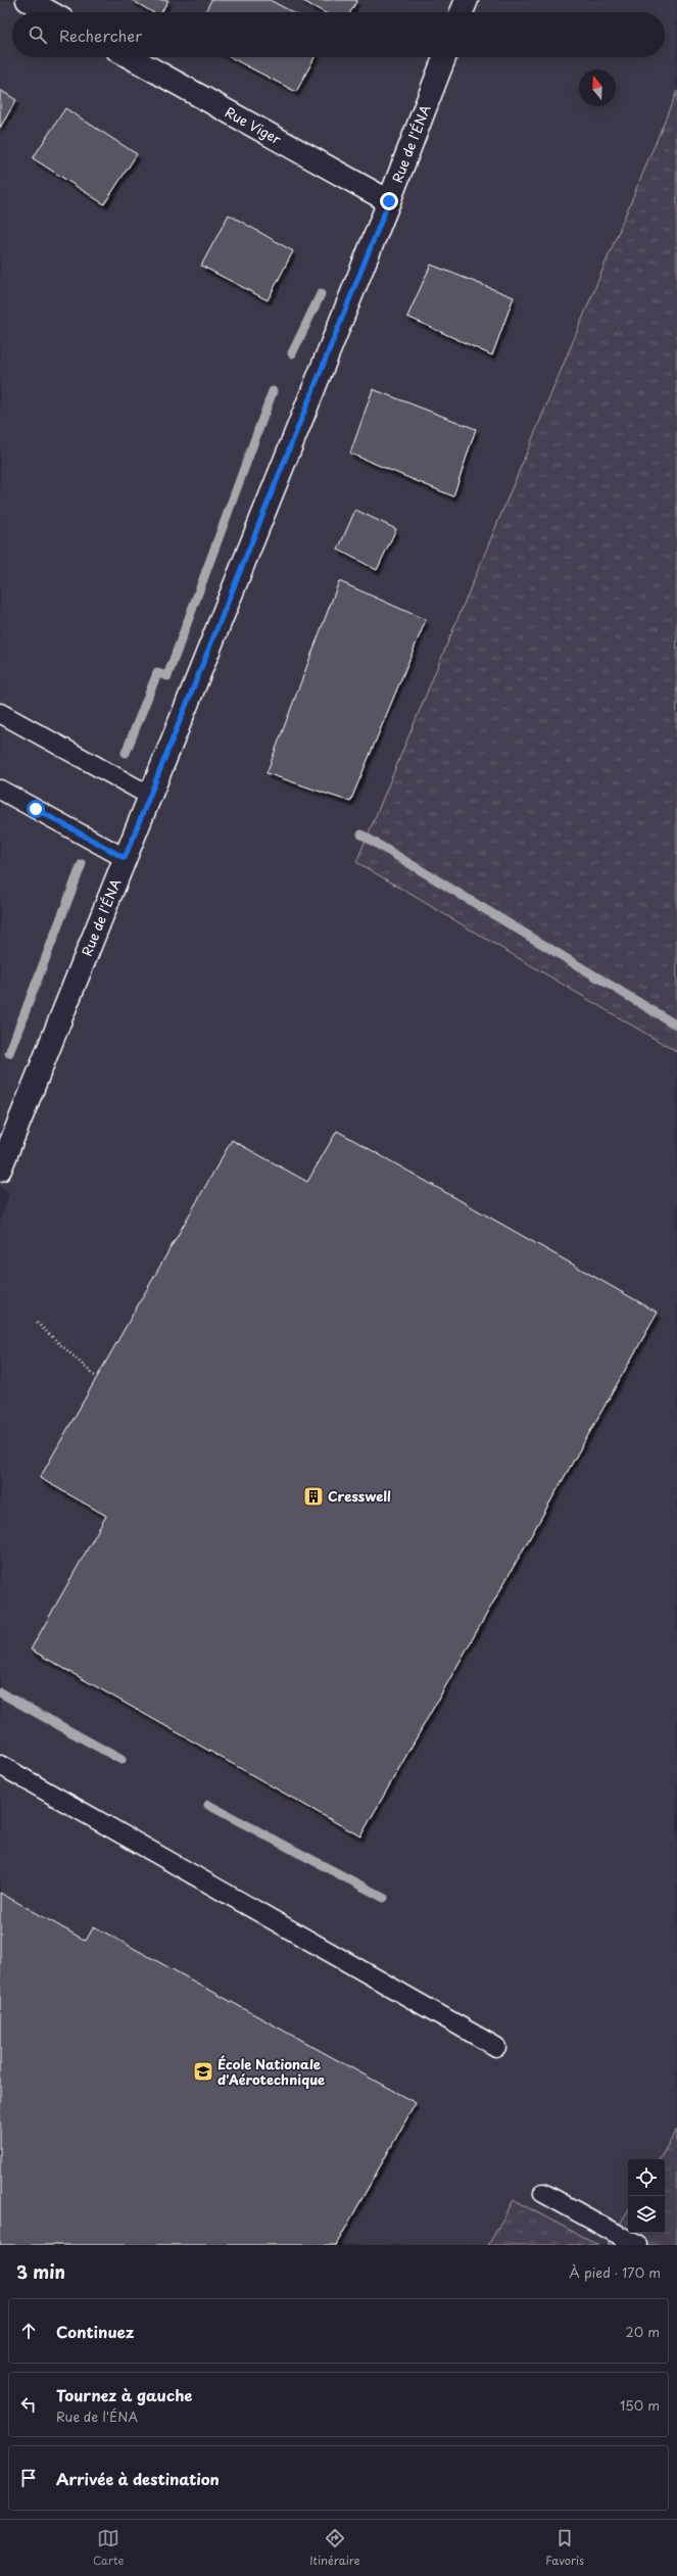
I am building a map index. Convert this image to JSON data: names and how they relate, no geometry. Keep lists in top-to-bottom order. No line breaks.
{"streets":{"street":["Rue Viger","Rue de l'ÉNA"]},"crossings":[["Rue Viger","Rue de l'ÉNA"]],"places":{"building":["Cresswell"],"school or university":["École Nationale d'Aérotechnique"]},"north":"top","page":{"search":"Rechercher","heading":["3 min","À pied · 170 m"],"list":[["Continuez","20 m"],["Tournez à gauche","Rue de l'ÉNA","150 m"],"Arrivée à destination"],"nav":["Carte","Itinéraire","Favoris"]}}
